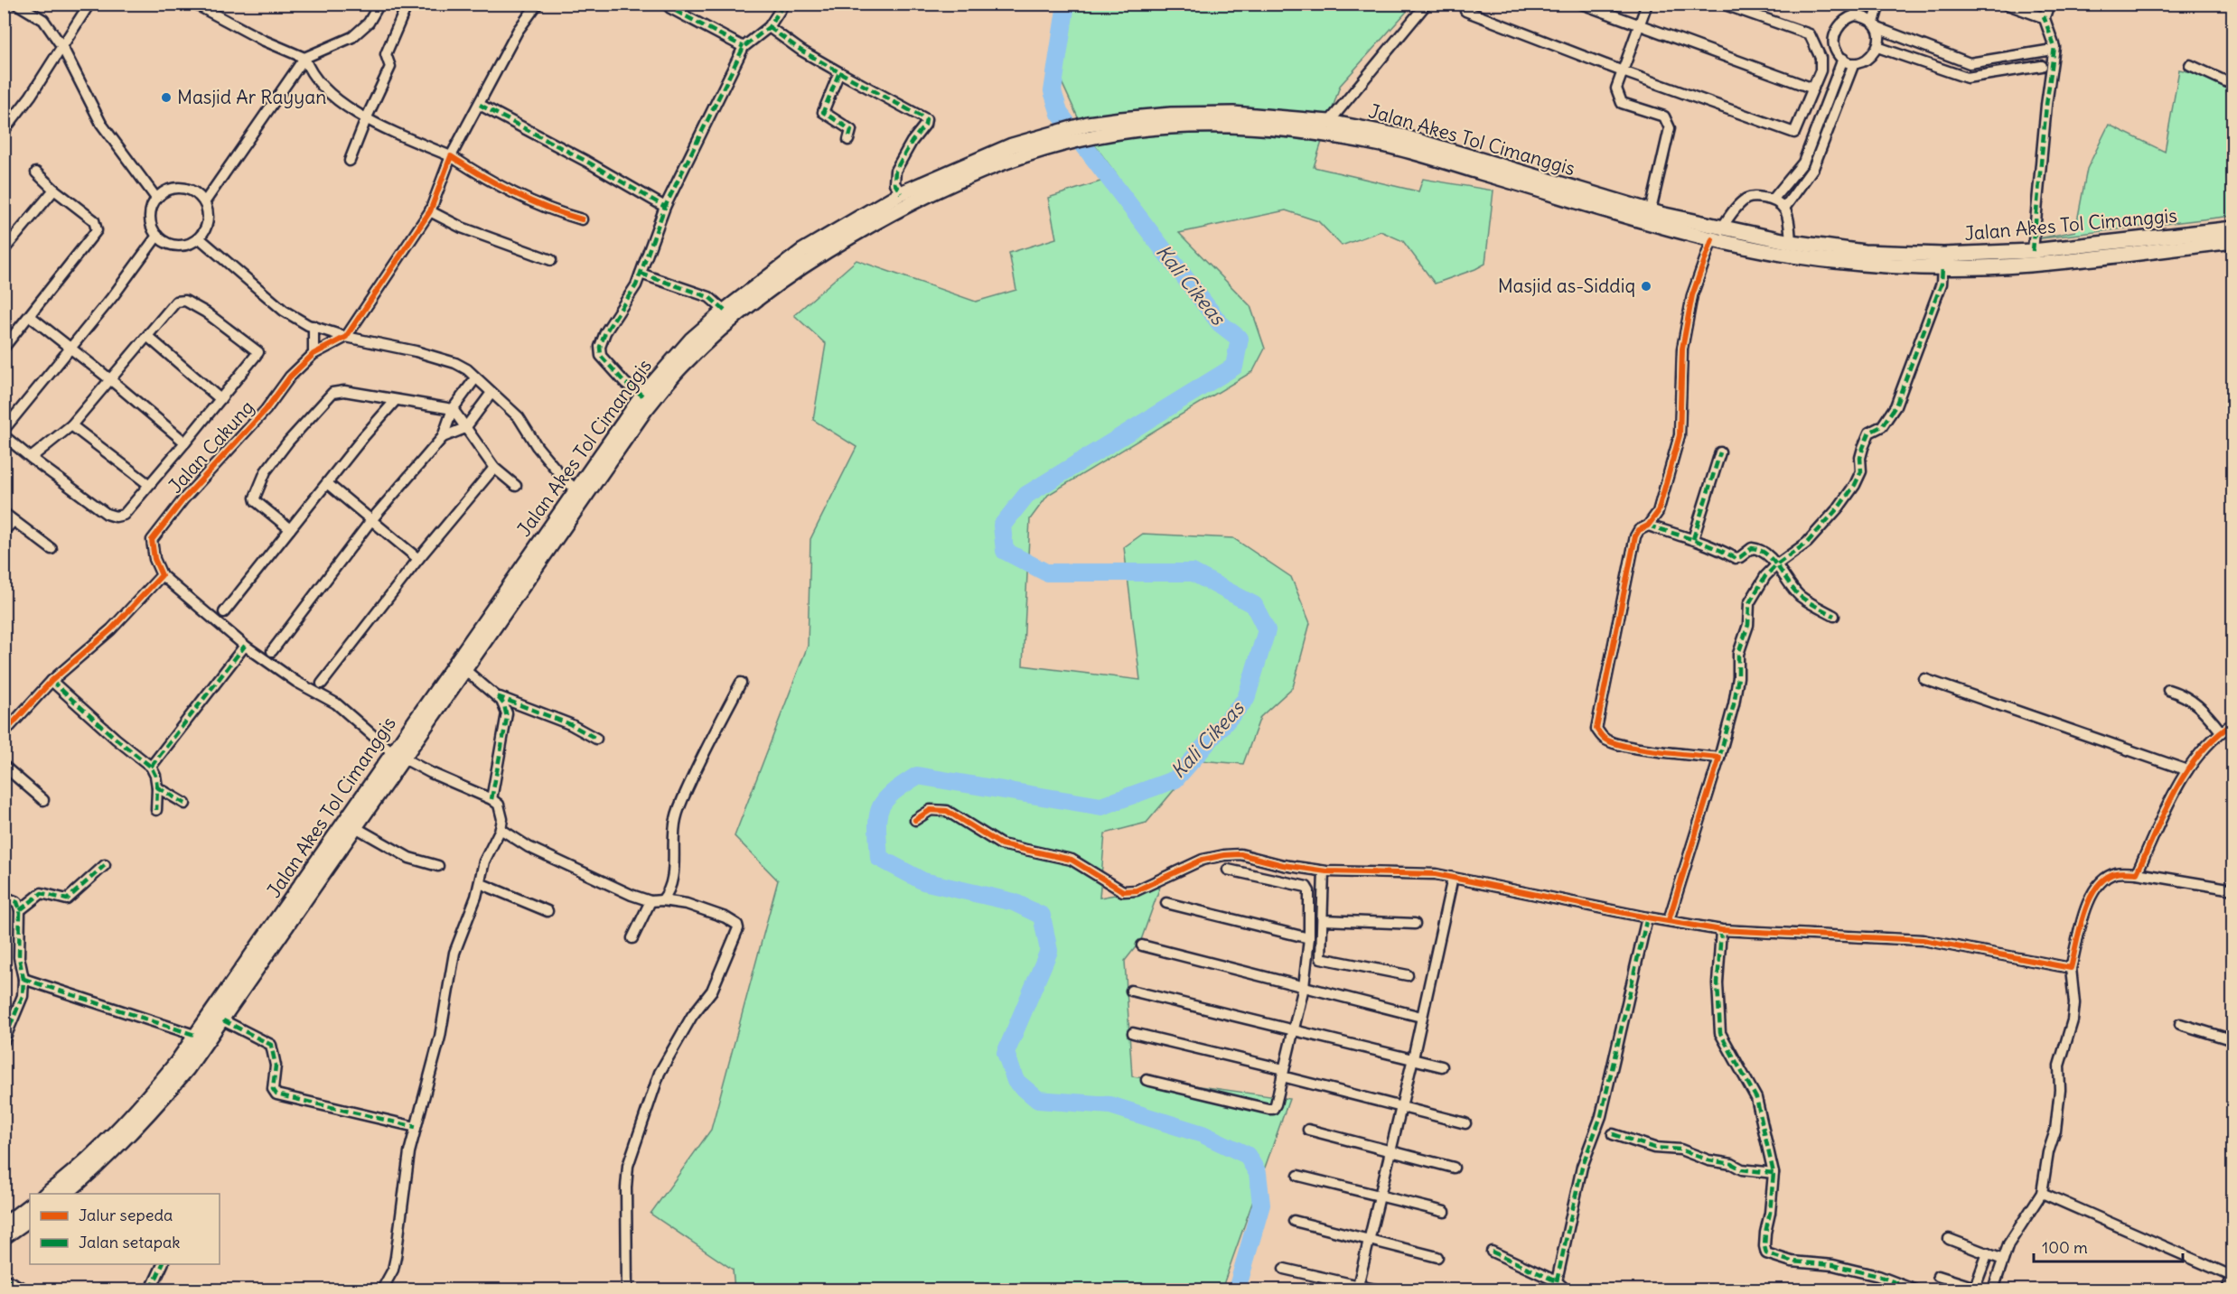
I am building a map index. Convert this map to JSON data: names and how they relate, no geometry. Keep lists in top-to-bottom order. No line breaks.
{"streets":{"main road":["Jalan Akes Tol Cimanggis"],"street":["Jalan Cakung"]},"water":["Kali Cikeas"],"places":["Masjid Ar Rayyan","Masjid as-Siddiq"],"legend":["Jalur sepeda","Jalan setapak"],"scale_bar":"100 m"}
